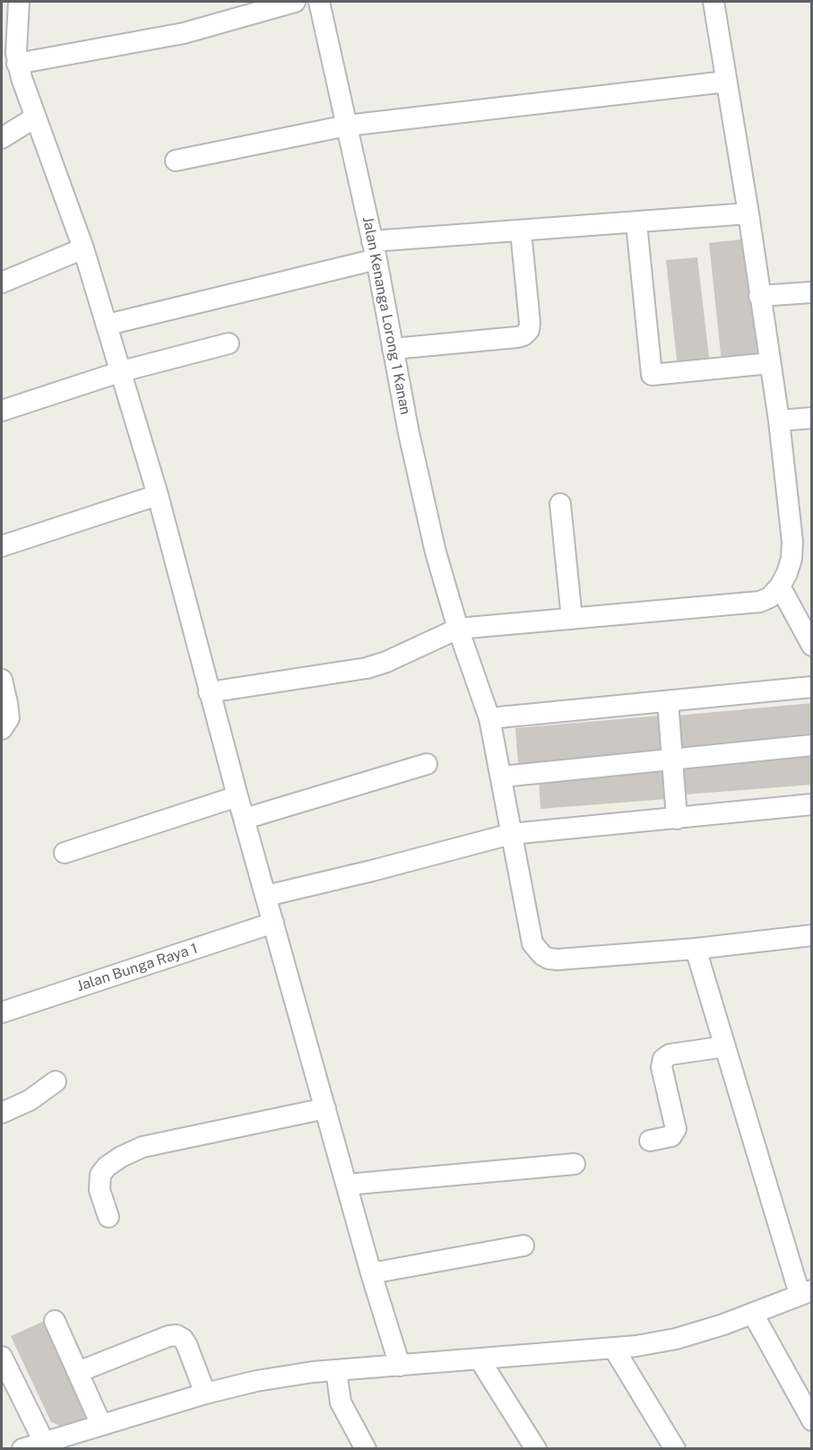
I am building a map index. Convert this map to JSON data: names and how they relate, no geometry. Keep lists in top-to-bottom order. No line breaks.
{"streets":{"street":["Jalan Kenanga Lorong 1 Kanan","Jalan Bunga Raya 1"]}}
